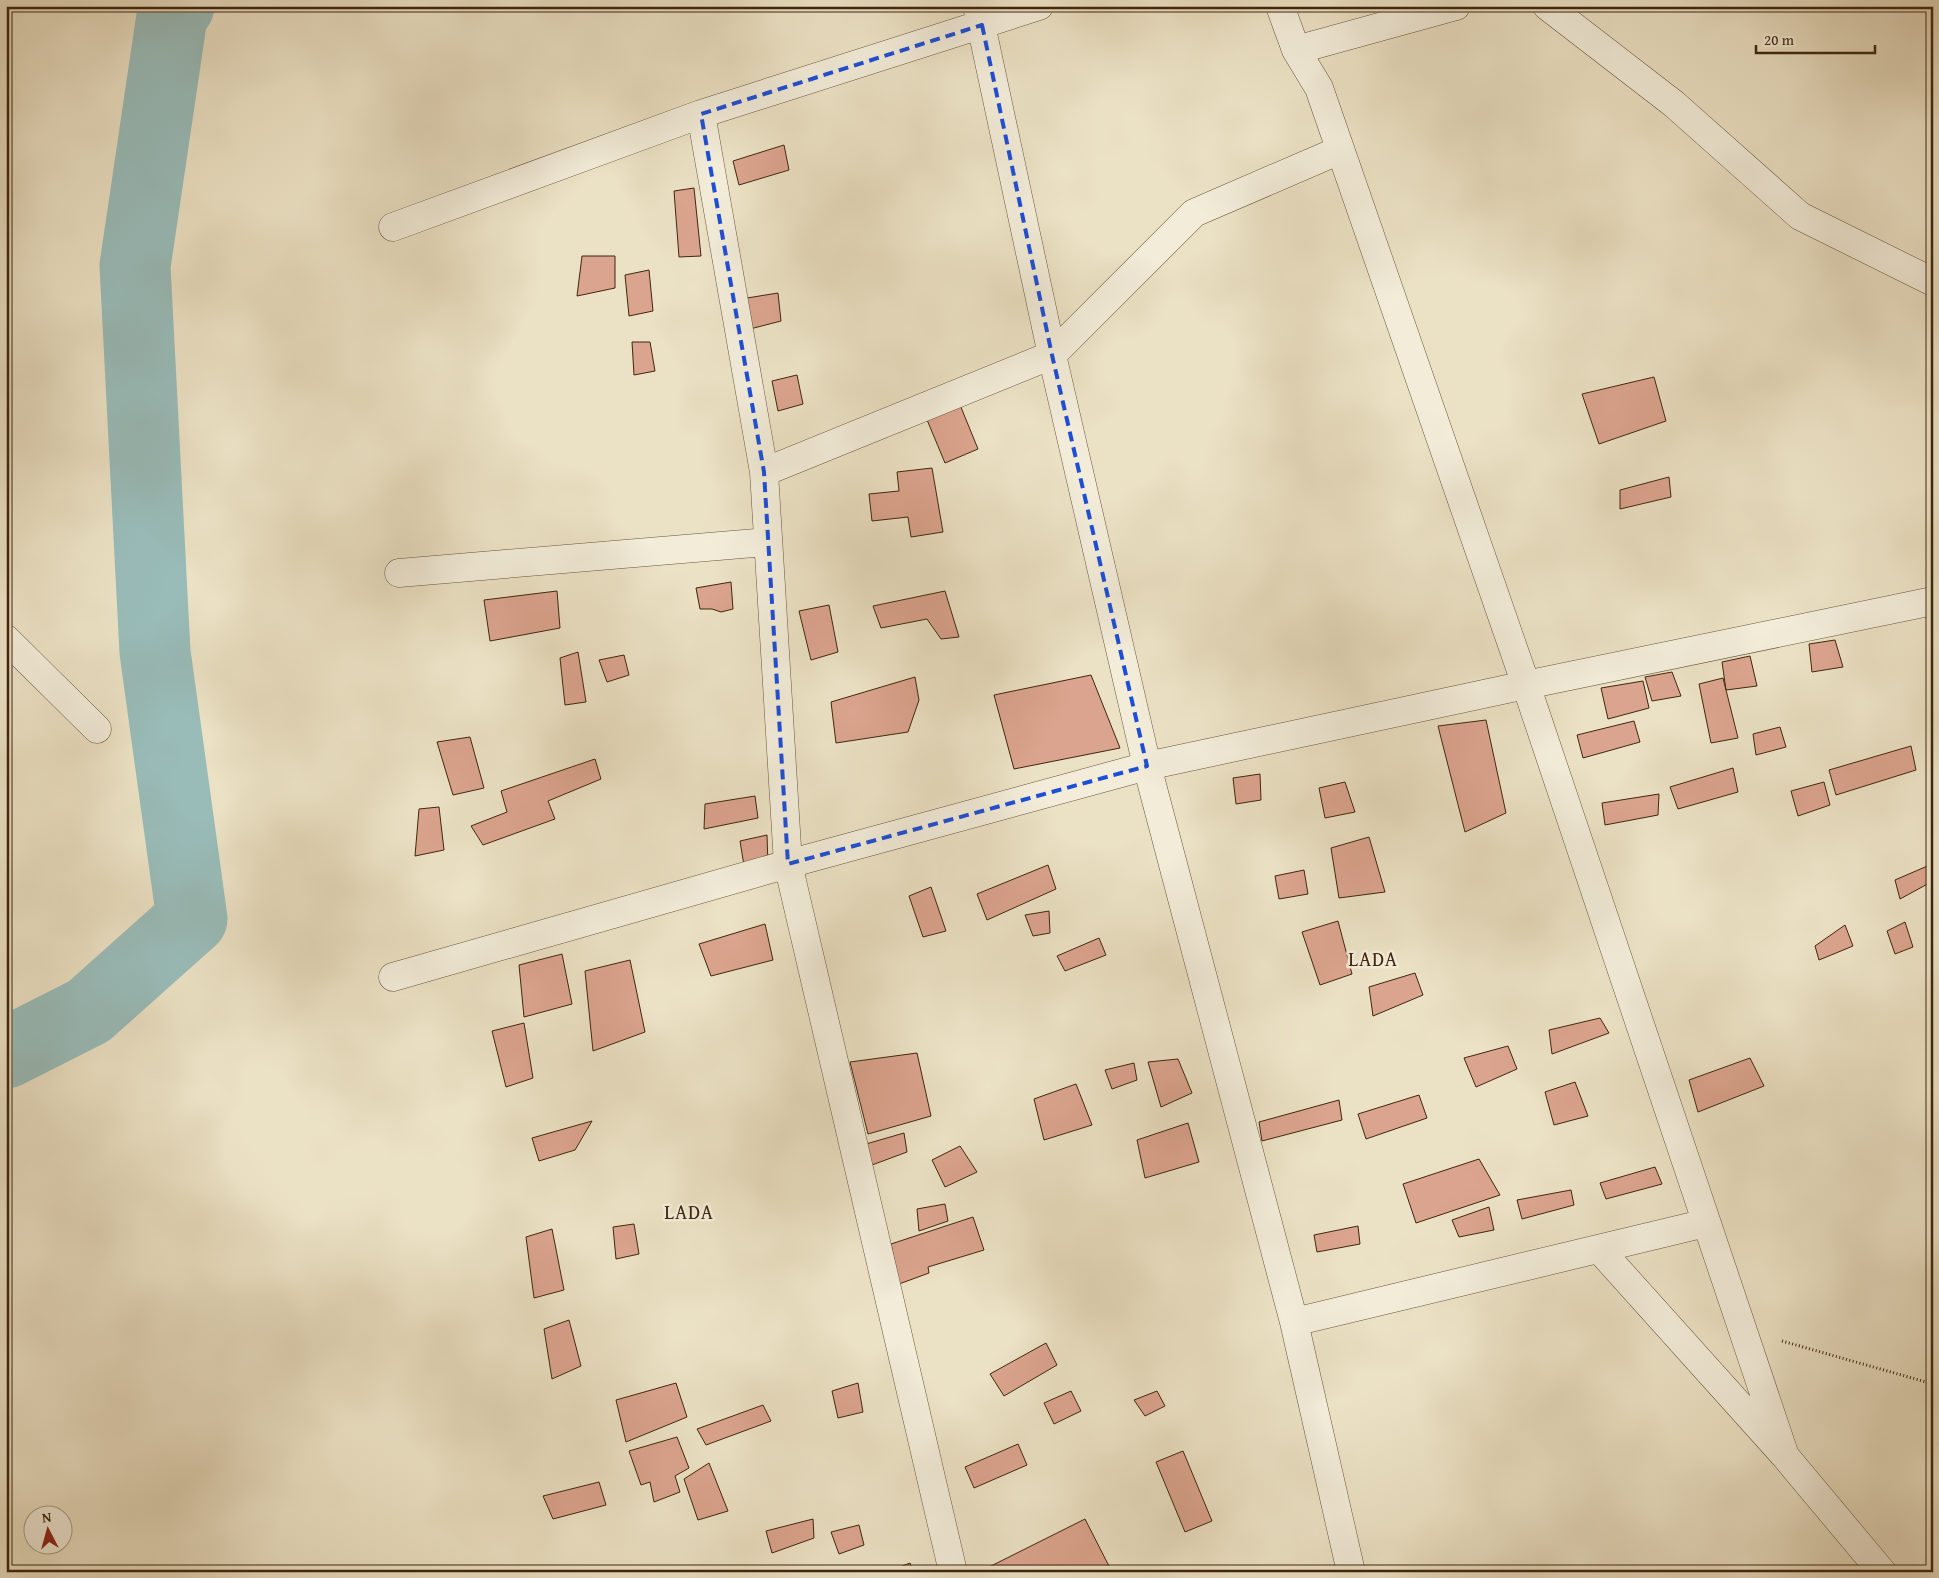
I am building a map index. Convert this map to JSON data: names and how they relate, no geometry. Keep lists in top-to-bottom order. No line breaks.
{"districts":["LADA","LADA"],"scale_bar":"20 m","north":"top"}
